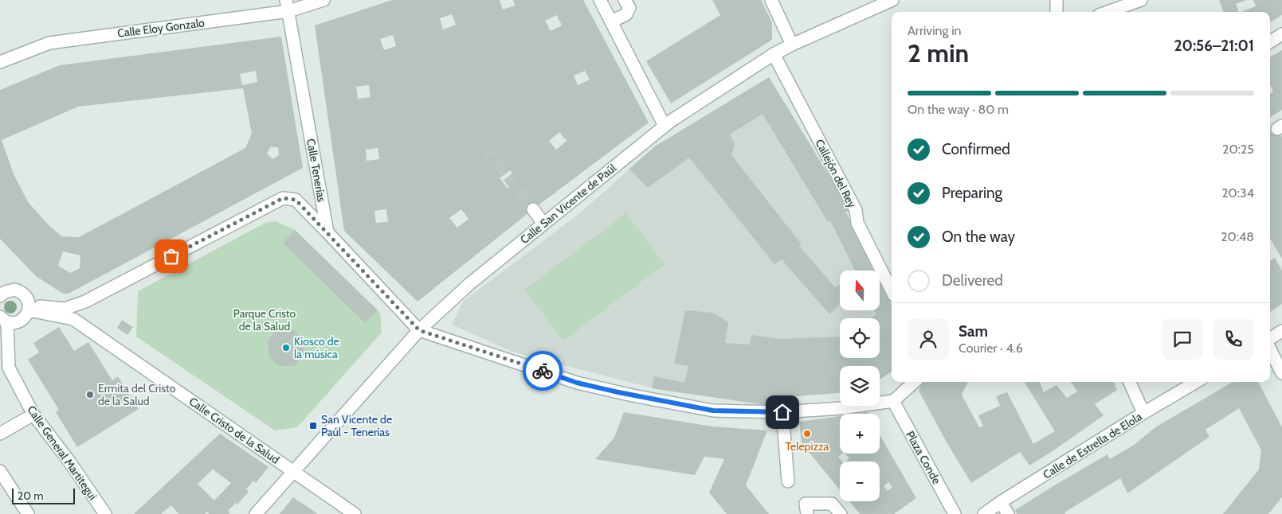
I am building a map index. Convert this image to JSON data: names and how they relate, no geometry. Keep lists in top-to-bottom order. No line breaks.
{"streets":{"street":["Calle Eloy Gonzalo","Calle Tenerías","Callejón del Rey","Calle San Vicente de Paúl","Calle Cristo de la Salud","Calle de Estrella de Elola","Calle General Martitegui","Plaza Conde"]},"crossings":[["Calle Eloy Gonzalo","Calle Tenerías"],["Callejón del Rey","Calle San Vicente de Paúl"],["Calle San Vicente de Paúl","Calle Cristo de la Salud"]],"parks":["Parque Cristo de la Salud"],"places":{"other":["Kiosco de la música","Ermita del Cristo de la Salud","Telepizza"],"transit":["San Vicente de Paúl - Tenerías"]},"scale_bar":"20 m","north":"top","page":{"heading":["2 min","Arriving in","20:56–21:01"],"panel":["Sam","Courier · 4.6"],"bar":"On the way · 80 m","list":[["Confirmed","20:25"],["Preparing","20:34"],["On the way","20:48"],"Delivered"],"map_buttons":["+","−"],"scale":"20 m"}}
